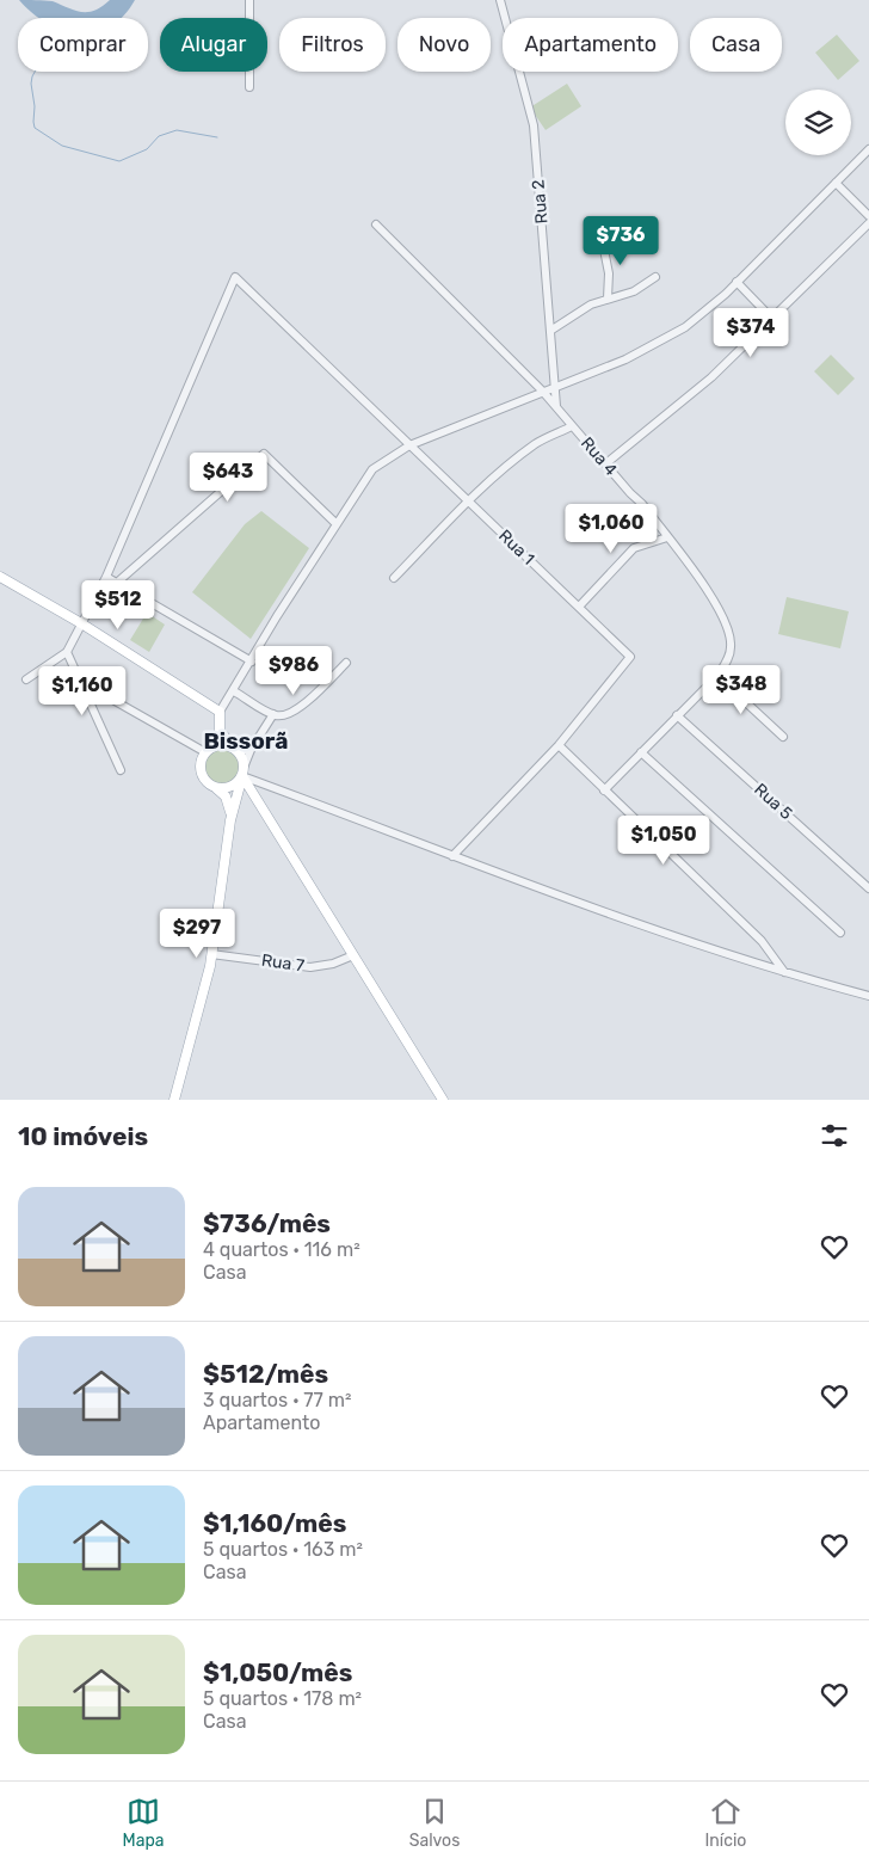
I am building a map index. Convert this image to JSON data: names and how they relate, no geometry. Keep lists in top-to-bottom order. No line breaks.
{"streets":{"street":["Rua 2","Rua 4","Rua 1","Rua 5","Rua 7"]},"crossings":[["Rua 2","Rua 4"],["Rua 4","Rua 5"]],"districts":["Bissorã"],"page":{"chip":["Comprar","Alugar","Filtros","Novo","Apartamento","Casa"],"price":["$736","$374","$643","$1,060","$512","$986","$348","$1,160","$1,050","$297"],"heading":"10 imóveis","list":[{"name":"$736/mês","note":"4 quartos · 116 m² · Casa"},{"name":"$512/mês","note":"3 quartos · 77 m² · Apartamento"},{"name":"$1,160/mês","note":"5 quartos · 163 m² · Casa"},{"name":"$1,050/mês","note":"5 quartos · 178 m² · Casa"}],"tabs":["Mapa","Salvos","Início"]}}
